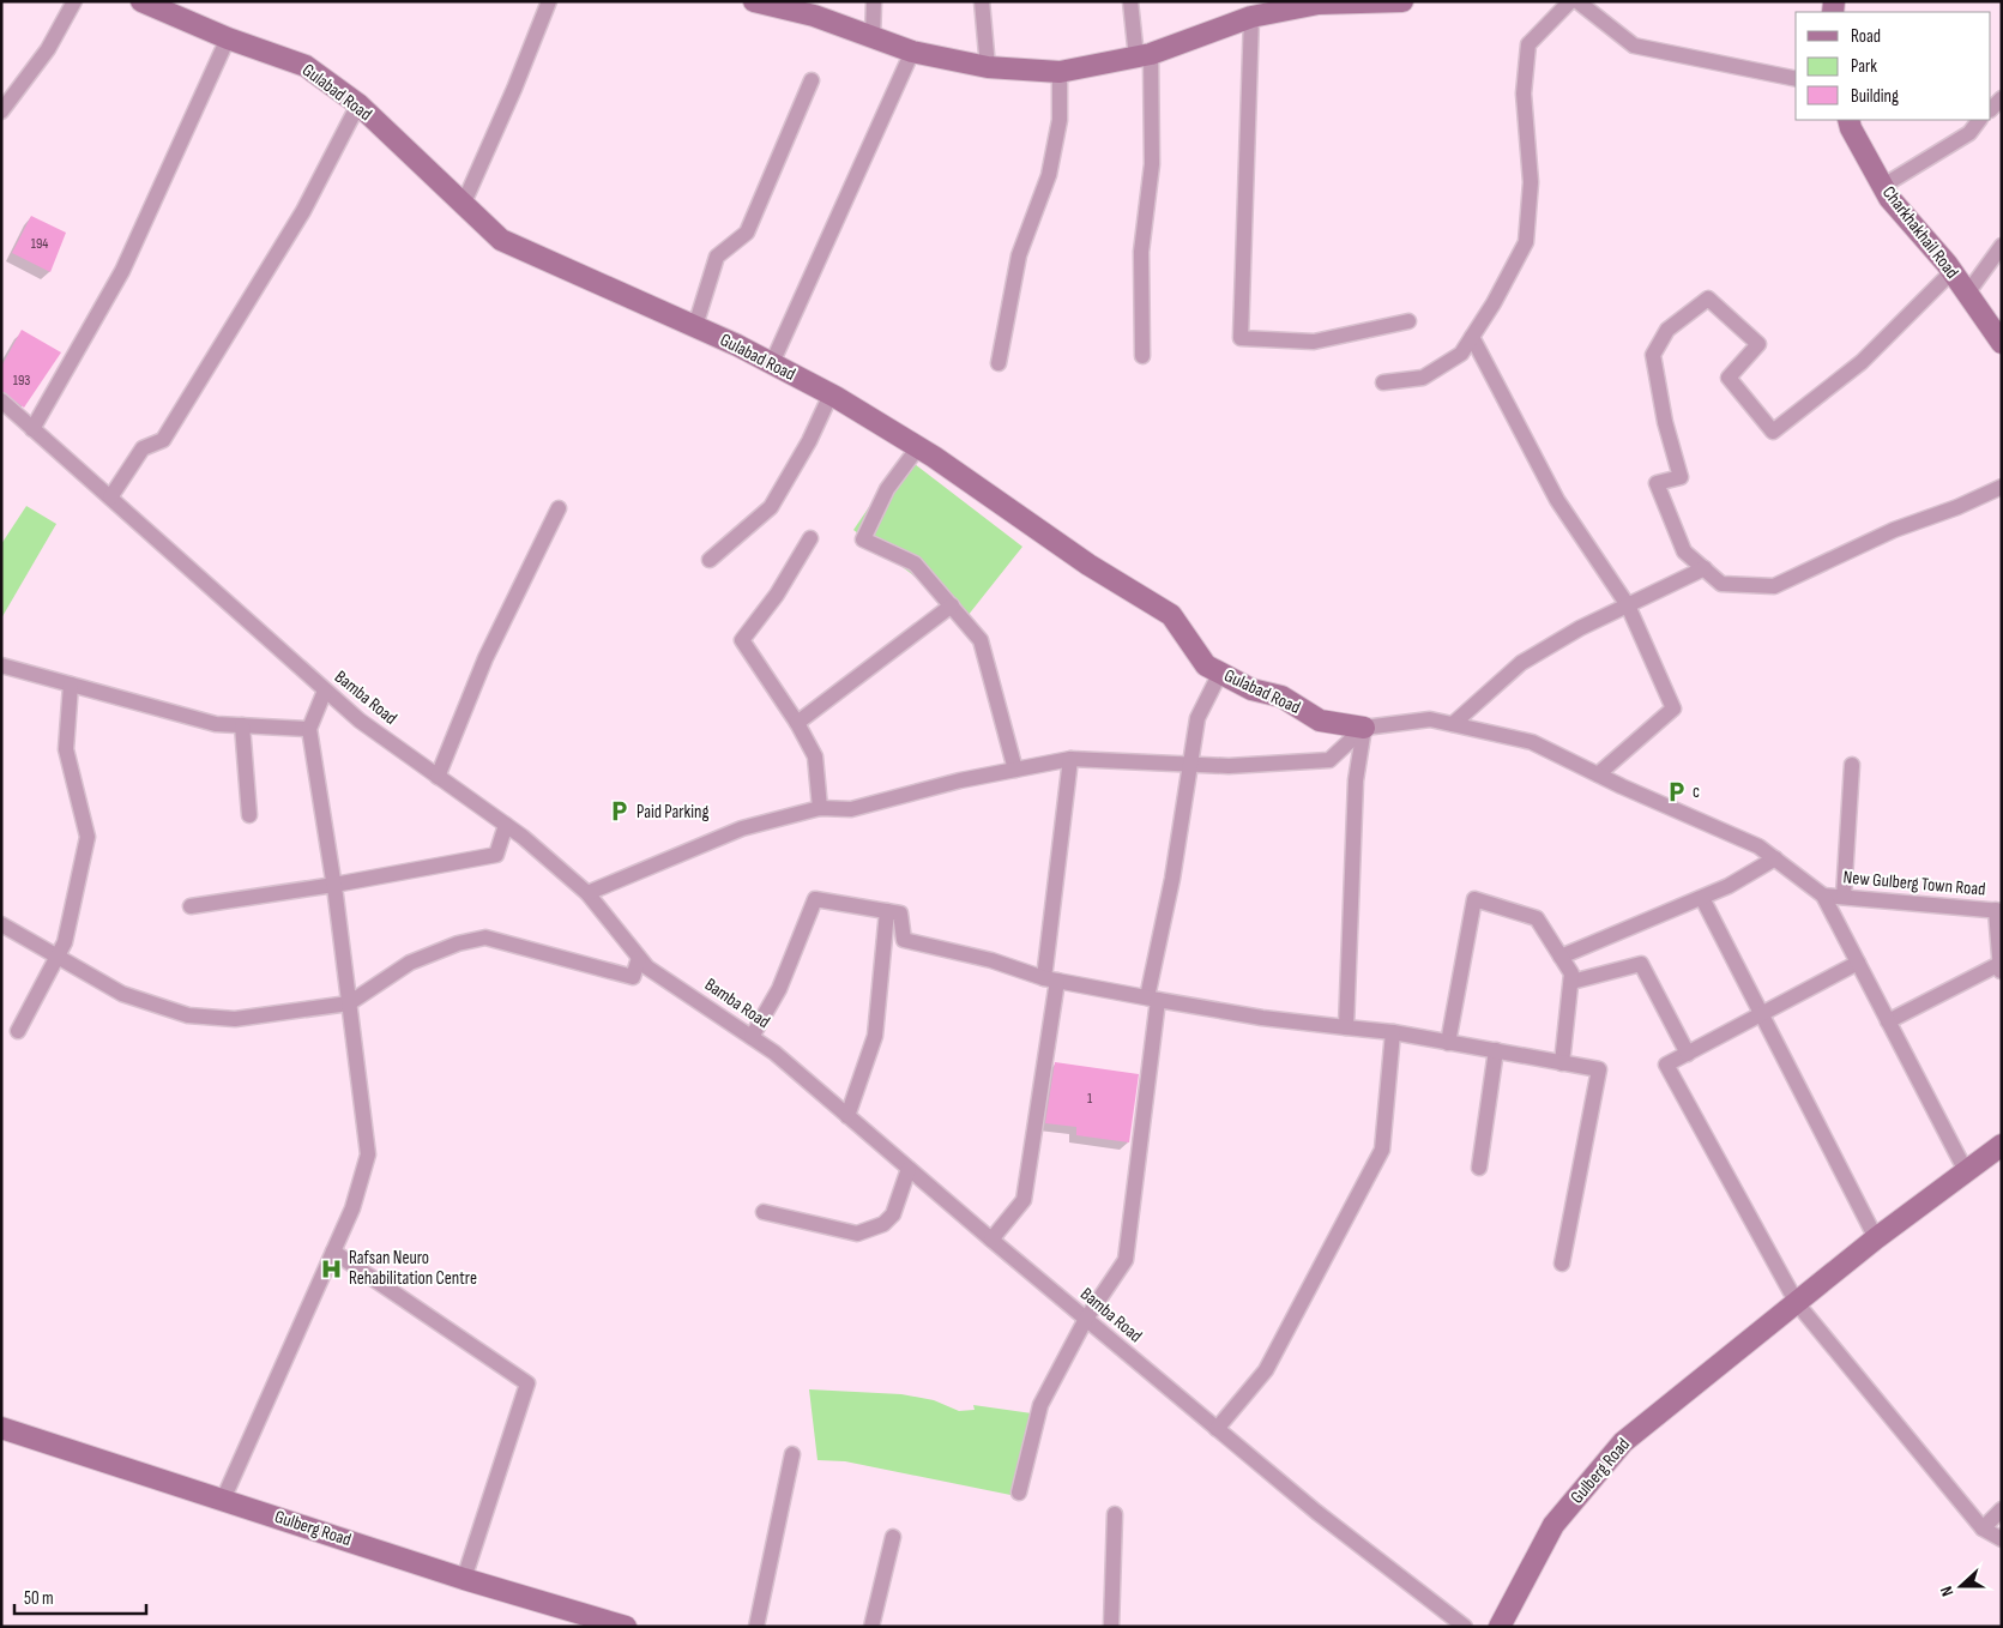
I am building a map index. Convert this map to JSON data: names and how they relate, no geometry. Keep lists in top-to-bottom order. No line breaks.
{"streets":{"street":["Gulabad Road","Charkhakhail Road","Bamba Road","New Gulberg Town Road","Gulberg Road"]},"places":{"parking":["c","Paid Parking"],"hospital":["Rafsan Neuro Rehabilitation Centre"]},"house_numbers":["194","193","1"],"legend":["Road","Park","Building"],"scale_bar":"50 m","north":"left"}
